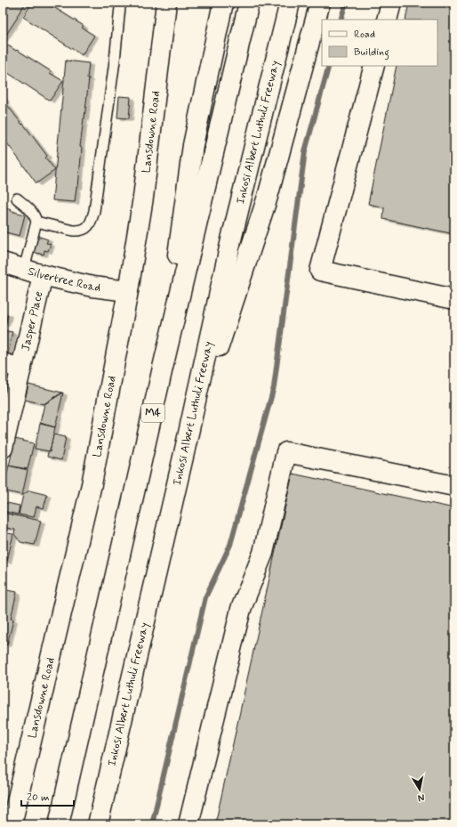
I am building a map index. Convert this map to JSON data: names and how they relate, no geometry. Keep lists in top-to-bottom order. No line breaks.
{"streets":{"main road":["Lansdowne Road","Inkosi Albert Luthuli Freeway","Silvertree Road","Jasper Place","M4"]},"crossings":[["Lansdowne Road","Silvertree Road"],["Silvertree Road","Jasper Place"]],"legend":["Road","Building"],"scale_bar":"20 m","north":"bottom"}
